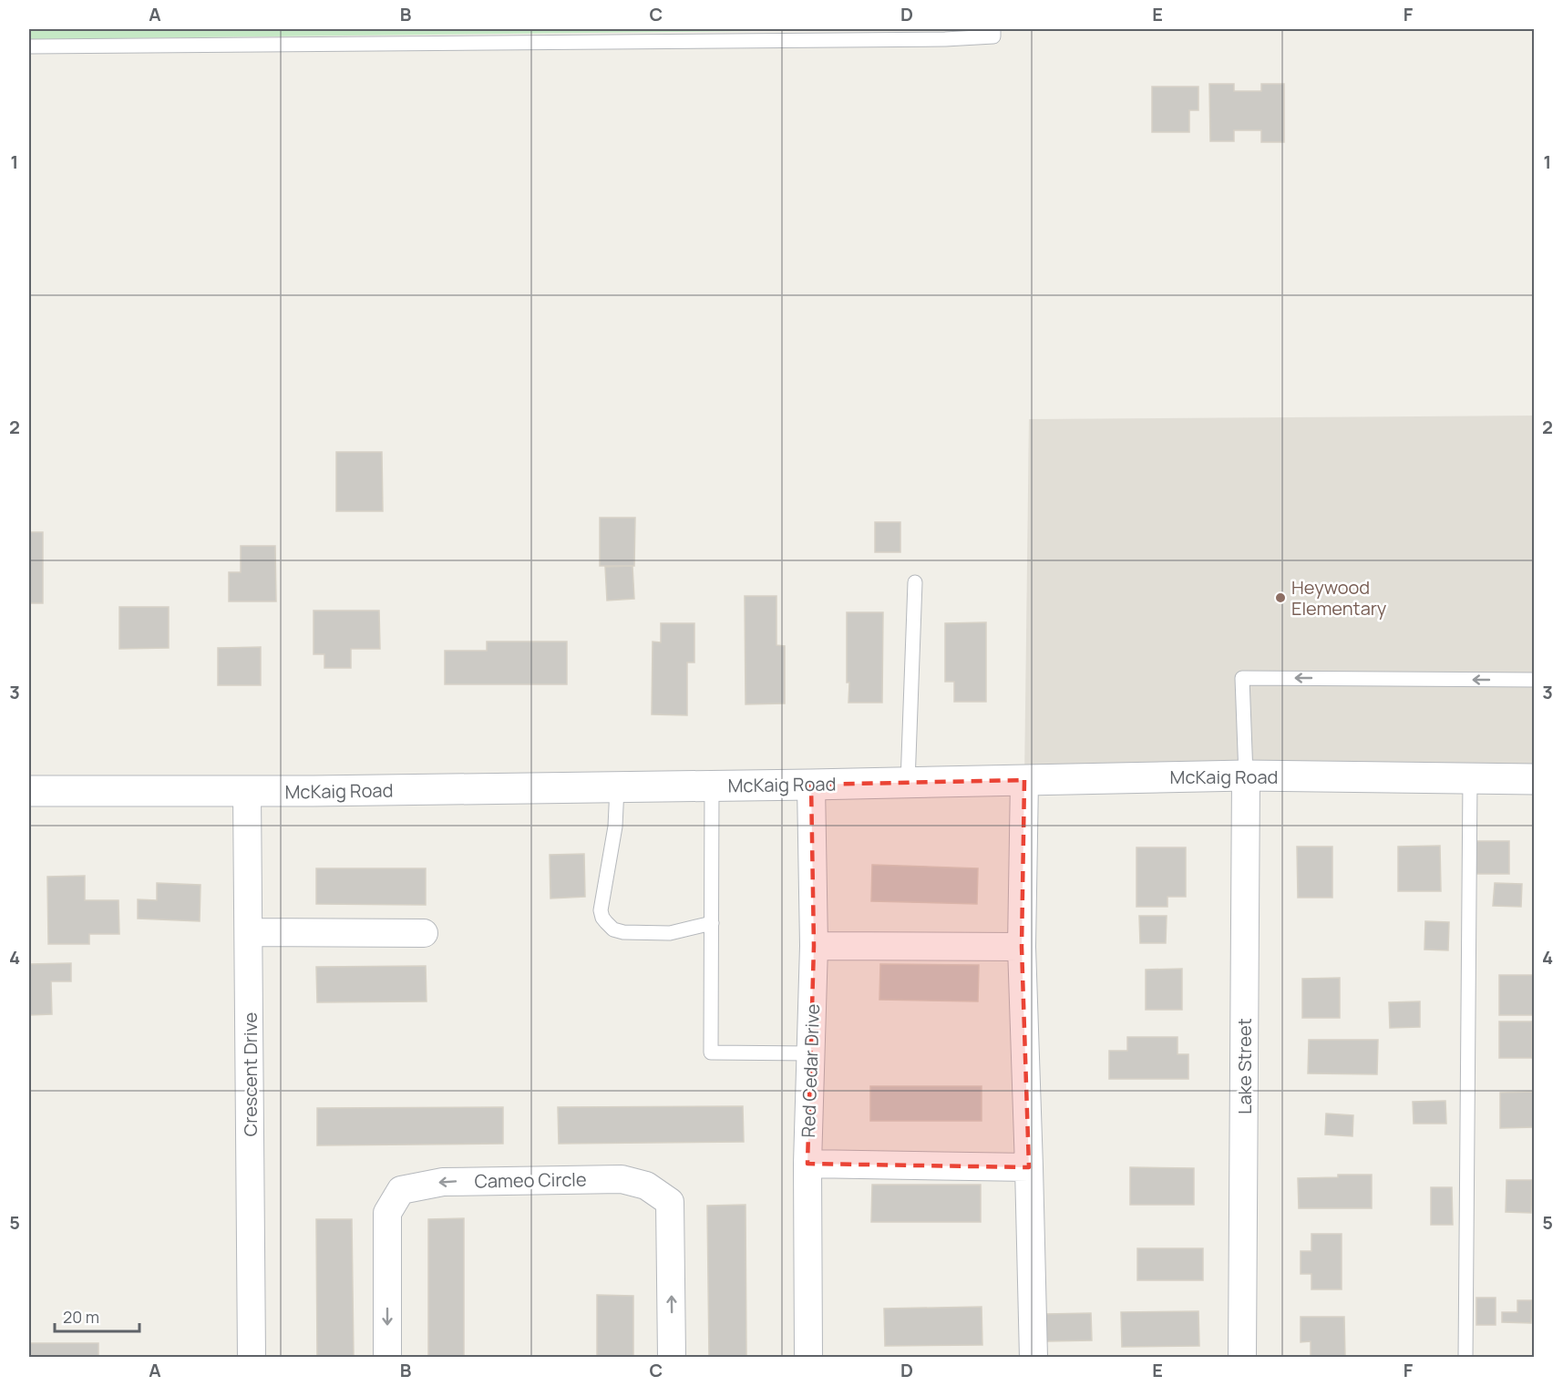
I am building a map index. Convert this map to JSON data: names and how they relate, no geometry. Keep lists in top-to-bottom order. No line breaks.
{"streets":{"street":["McKaig Road","Lake Street","Red Cedar Drive","Crescent Drive","Cameo Circle"]},"crossings":[["McKaig Road","Lake Street"],["McKaig Road","Red Cedar Drive"],["McKaig Road","Crescent Drive"]],"places":["Heywood Elementary"],"scale_bar":"20 m","grid":{"columns":["A","B","C","D","E","F"],"rows":["1","2","3","4","5"]}}
